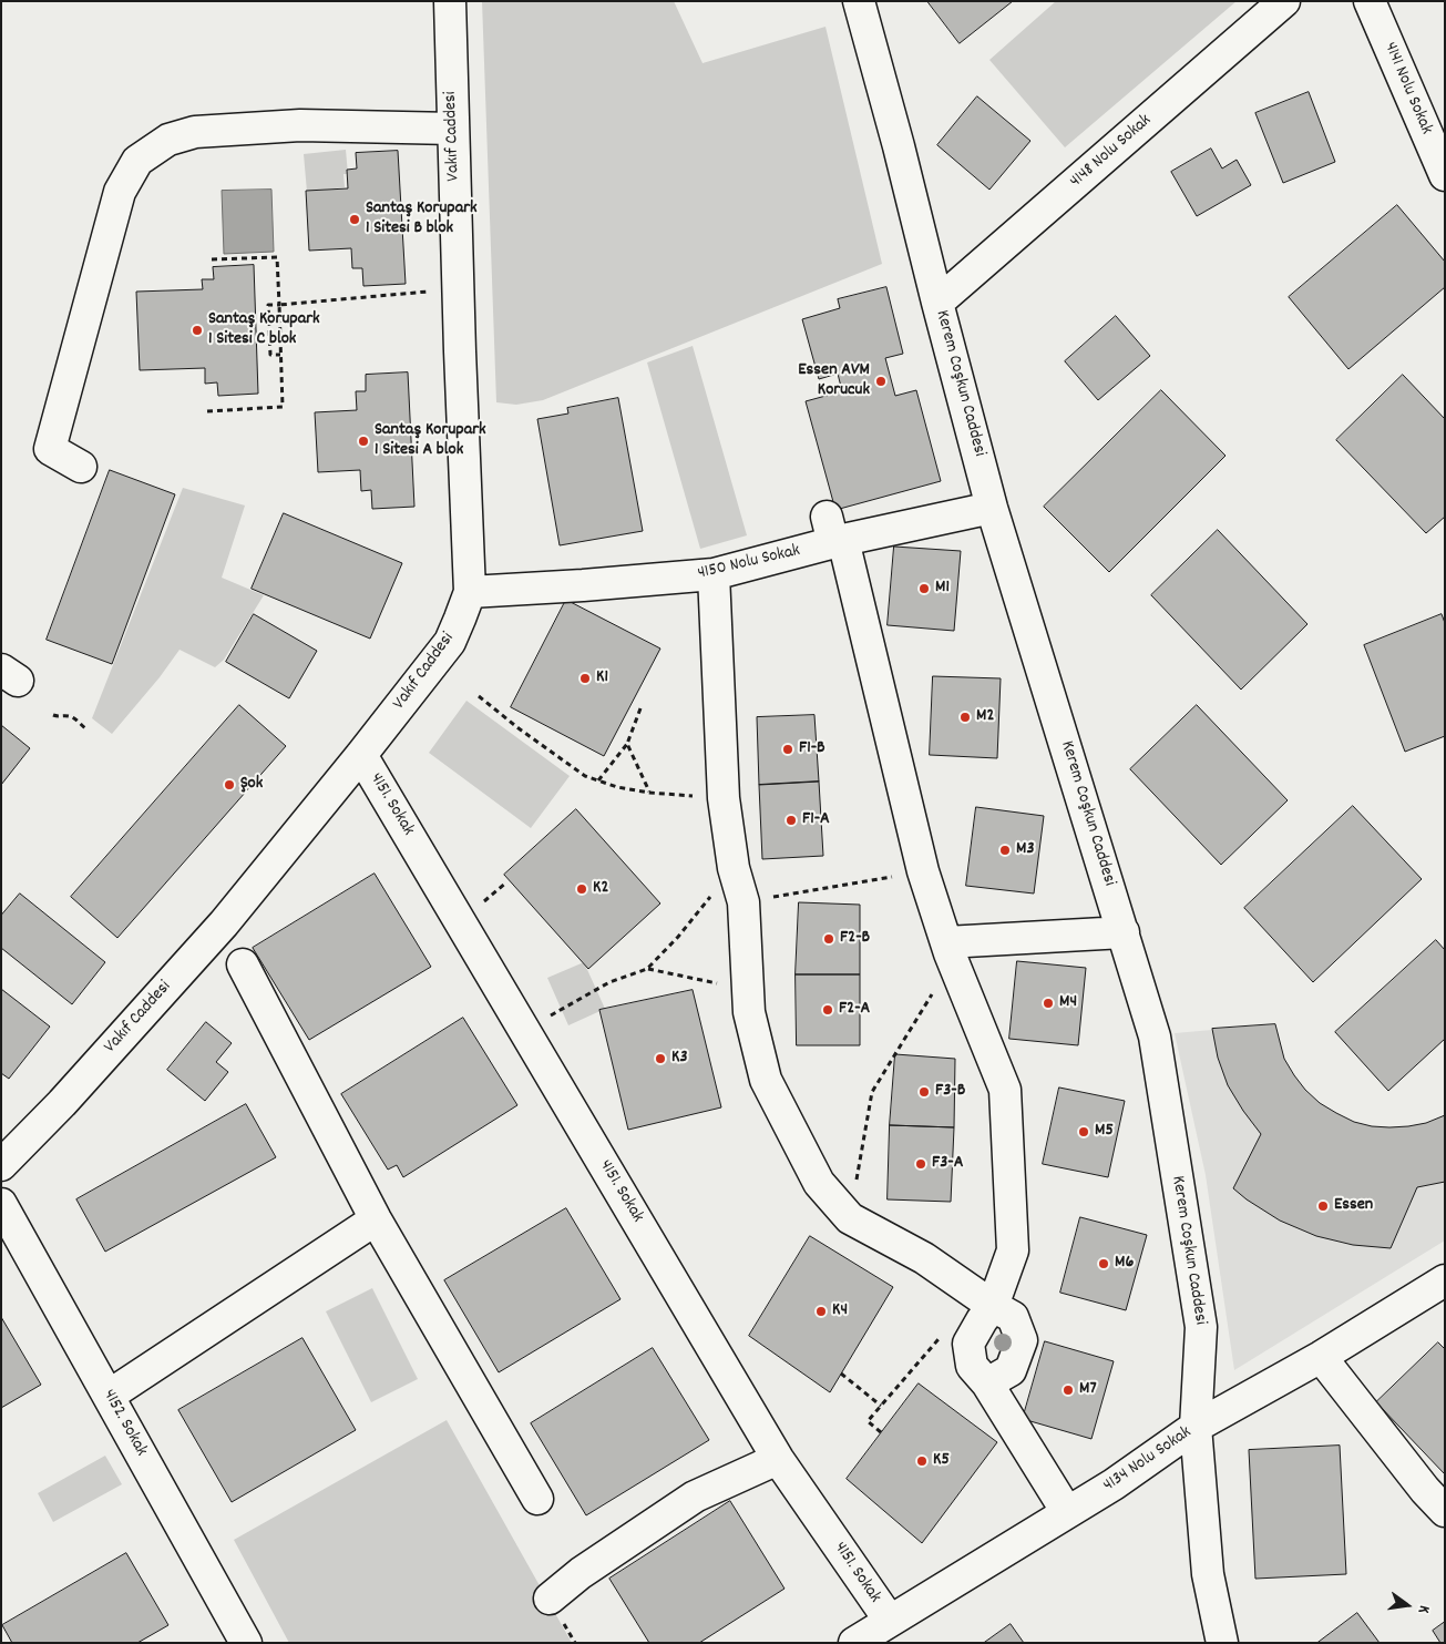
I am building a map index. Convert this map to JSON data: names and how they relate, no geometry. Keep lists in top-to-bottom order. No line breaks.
{"streets":{"street":["4141 Nolu Sokak","Vakıf Caddesi","4148 Nolu Sokak","Kerem Coşkun Caddesi","4150 Nolu Sokak","4151. Sokak","4152. Sokak","4134 Nolu Sokak"]},"crossings":[["Vakıf Caddesi","4150 Nolu Sokak"],["Vakıf Caddesi","4151. Sokak"],["4148 Nolu Sokak","Kerem Coşkun Caddesi"],["Kerem Coşkun Caddesi","4150 Nolu Sokak"],["Kerem Coşkun Caddesi","4134 Nolu Sokak"],["4151. Sokak","4134 Nolu Sokak"]],"places":["Santaş Korupark 1 Sitesi B blok","Santaş Korupark 1 Sitesi C blok","Essen AVM Korucuk","Santaş Korupark 1 Sitesi A blok","M1","K1","M2","F1-B","Şok","F1-A","M3","K2","F2-B","M4","F2-A","K3","F3-B","M5","F3-A","Essen","M6","K4","M7","K5"],"north":"right"}
